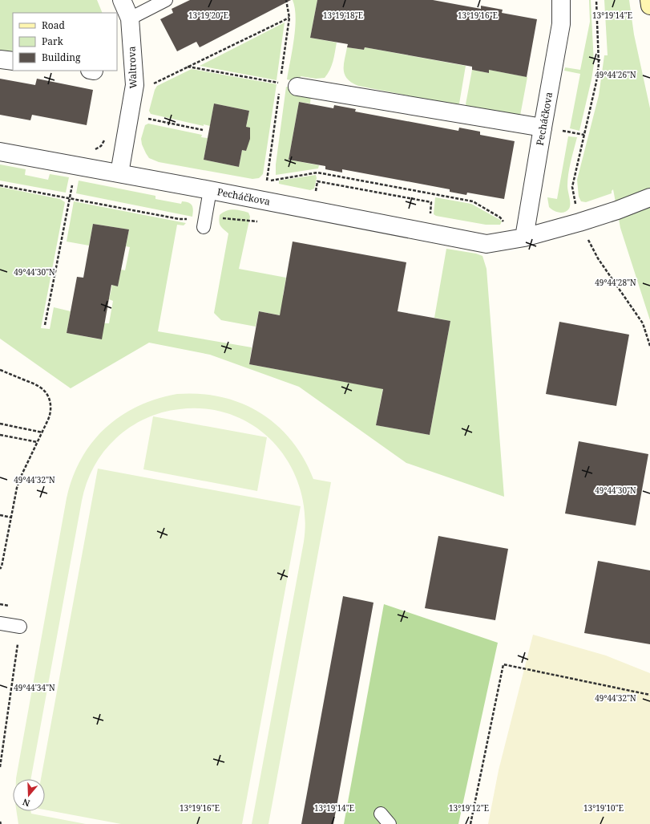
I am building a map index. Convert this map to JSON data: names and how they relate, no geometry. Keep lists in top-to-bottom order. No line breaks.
{"streets":{"street":["Waltrova","Pecháčkova"]},"crossings":[["Waltrova","Pecháčkova"]],"legend":["Road","Park","Building"],"north":"bottom","coordinates":["13°19'20\"E","13°19'18\"E","13°19'16\"E","13°19'14\"E","49°44'26\"N","49°44'30\"N","49°44'28\"N","49°44'32\"N","49°44'34\"N","13°19'12\"E","13°19'10\"E"]}
